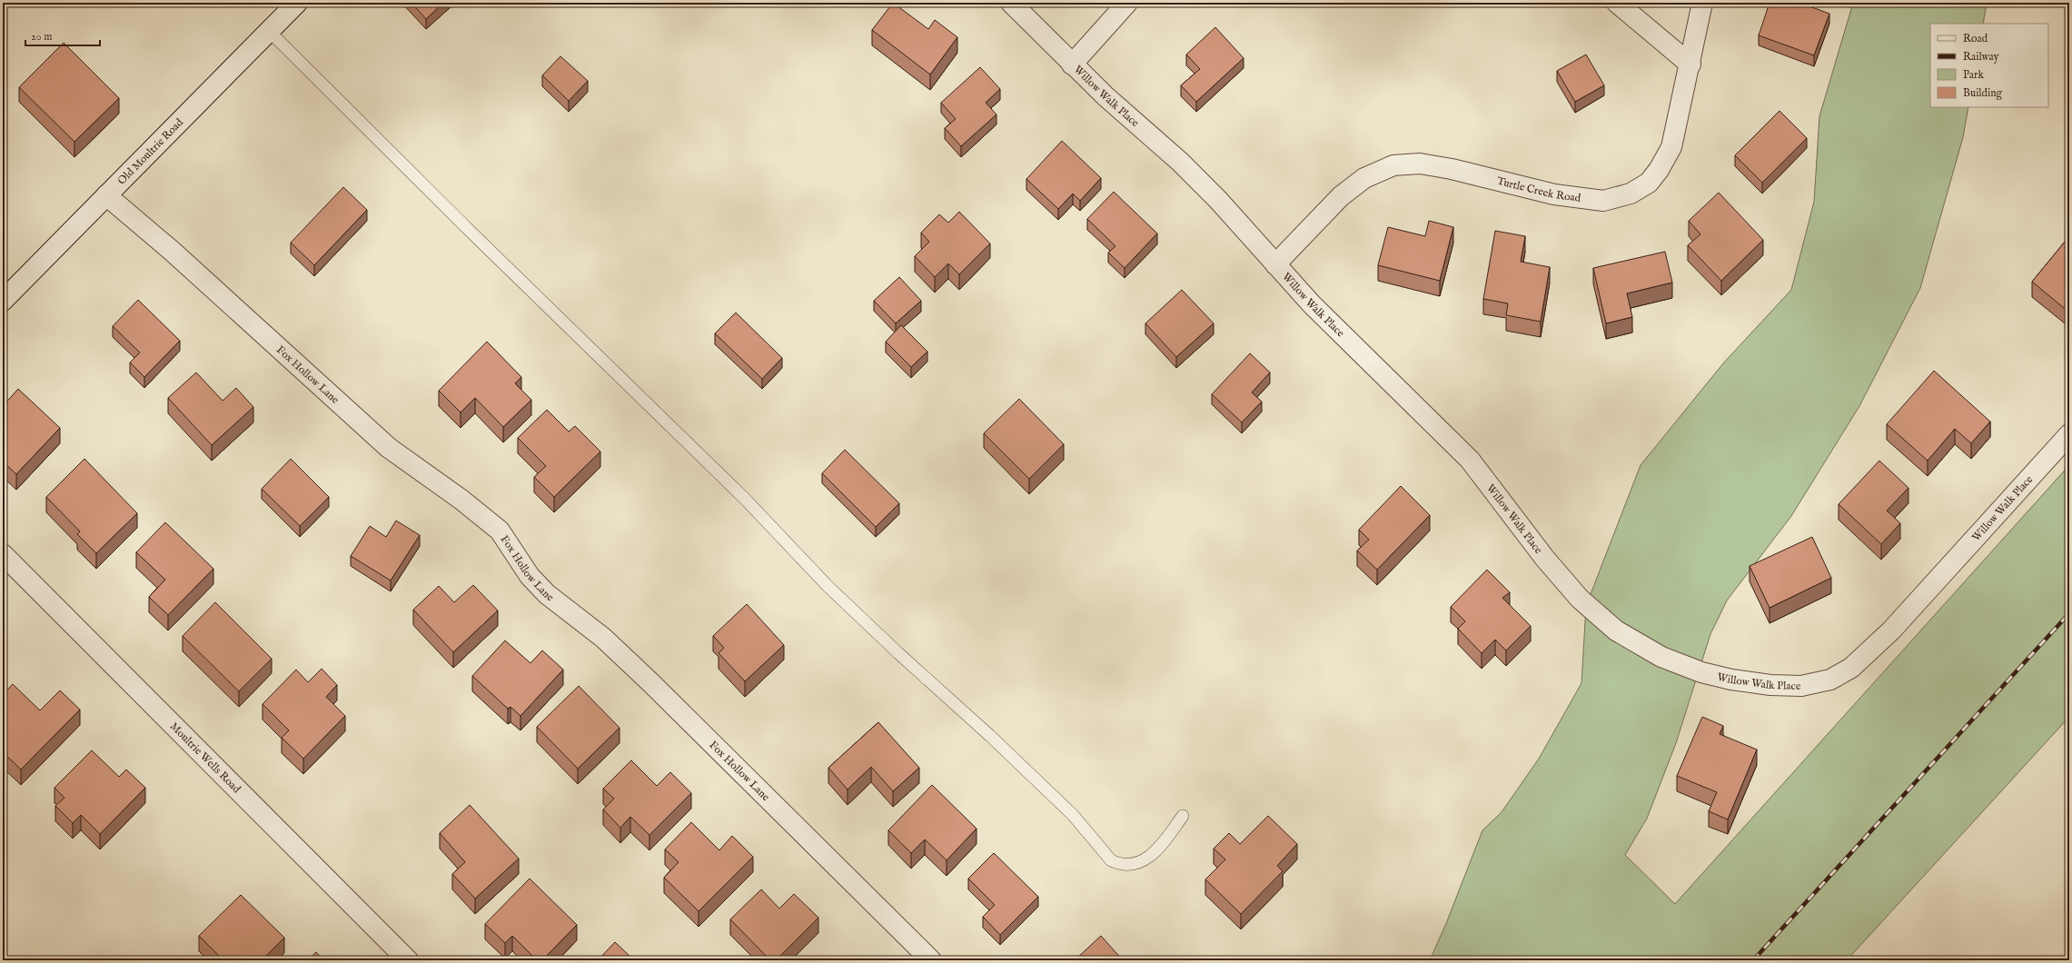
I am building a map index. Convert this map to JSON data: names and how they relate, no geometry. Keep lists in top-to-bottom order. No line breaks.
{"streets":{"street":["Willow Walk Place","Old Moultrie Road","Turtle Creek Road","Fox Hollow Lane","Moultrie Wells Road"]},"crossings":[["Willow Walk Place","Turtle Creek Road"],["Old Moultrie Road","Fox Hollow Lane"]],"legend":["Road","Railway","Park","Building"],"scale_bar":"20 m"}
